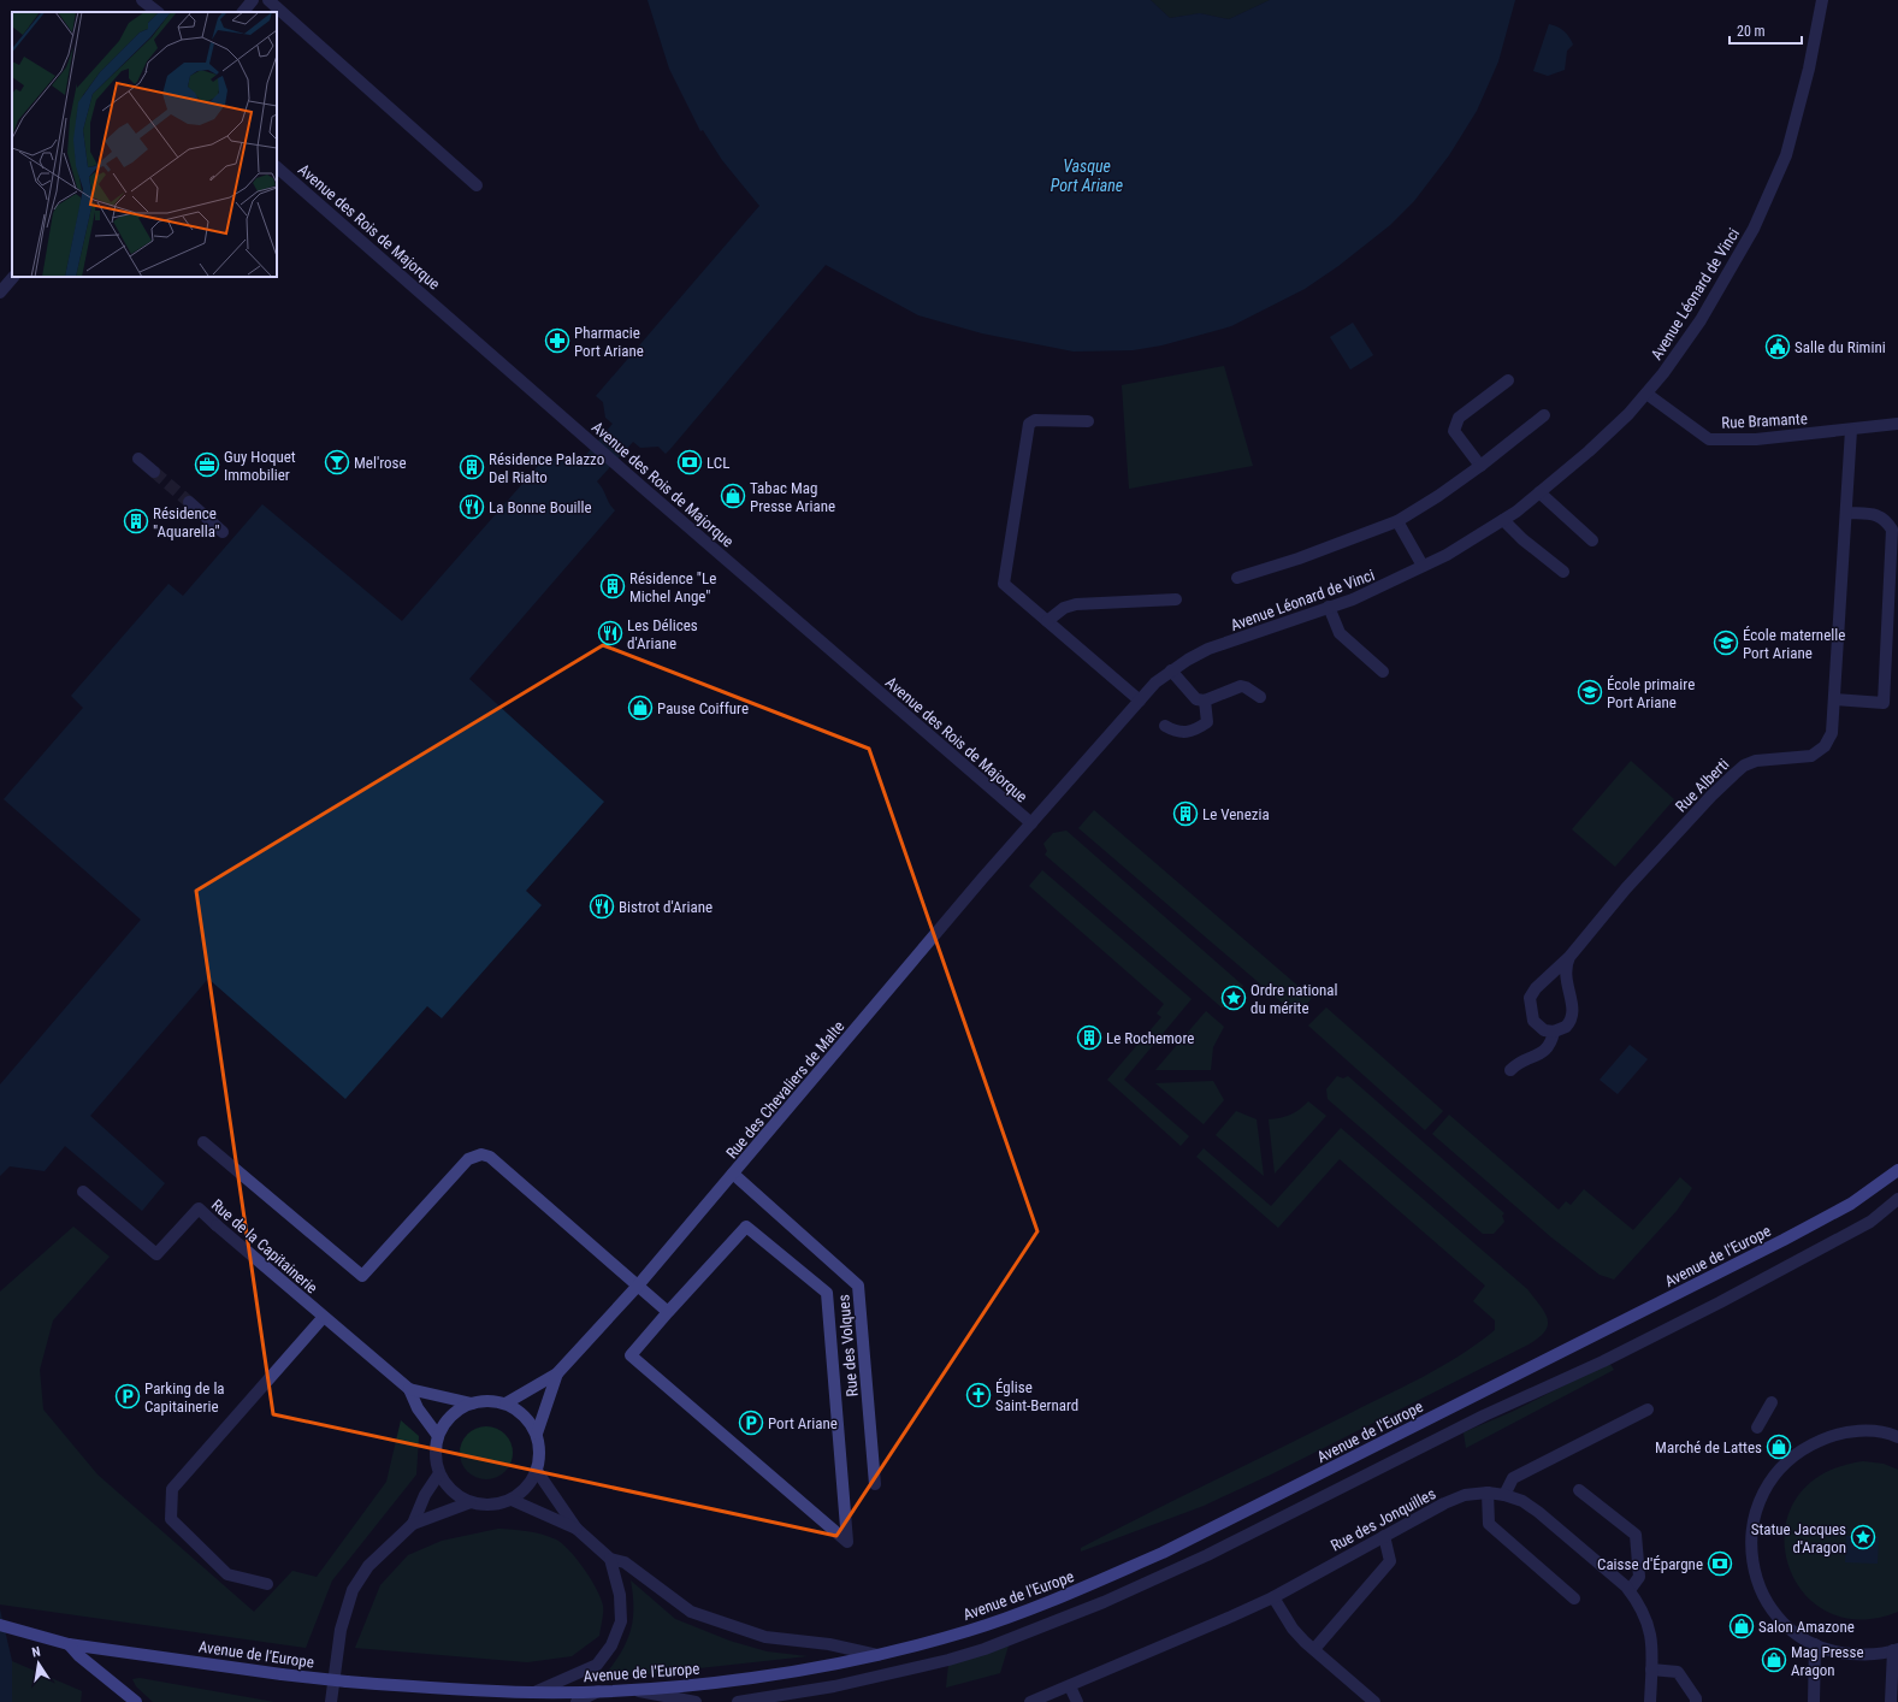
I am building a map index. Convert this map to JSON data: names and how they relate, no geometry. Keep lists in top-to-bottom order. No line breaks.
{"streets":{"main road":["Avenue de l'Europe"],"street":["Avenue des Rois de Majorque","Avenue Léonard de Vinci","Rue Bramante","Rue Alberti","Rue des Chevaliers de Malte","Rue de la Capitainerie","Rue des Volques","Rue des Jonquilles"]},"crossings":[["Avenue des Rois de Majorque","Avenue Léonard de Vinci"],["Avenue des Rois de Majorque","Rue des Chevaliers de Malte"],["Avenue Léonard de Vinci","Rue Bramante"],["Avenue Léonard de Vinci","Rue des Chevaliers de Malte"],["Rue Bramante","Rue Alberti"],["Rue des Chevaliers de Malte","Rue des Volques"]],"water":["Vasque Port Ariane"],"places":{"pharmacy":["Pharmacie Port Ariane"],"public building":["Salle du Rimini"],"bar":["Mel'rose"],"bank":["LCL","Caisse d'Épargne"],"office":["Guy Hoquet Immobilier"],"building":["Résidence Palazzo Del Rialto","Résidence \"Aquarella\"","Résidence \"Le Michel Ange\"","Le Venezia","Le Rochemore"],"shop":["Tabac Mag Presse Ariane","Pause Coiffure","Marché de Lattes","Salon Amazone","Mag Presse Aragon"],"restaurant":["La Bonne Bouille","Les Délices d'Ariane","Bistrot d'Ariane"],"school or university":["École maternelle Port Ariane","École primaire Port Ariane"],"place":["Ordre national du mérite","Statue Jacques d'Aragon"],"church":["Église Saint-Bernard"],"parking":["Parking de la Capitainerie","Port Ariane"]},"scale_bar":"20 m","north":"top"}
